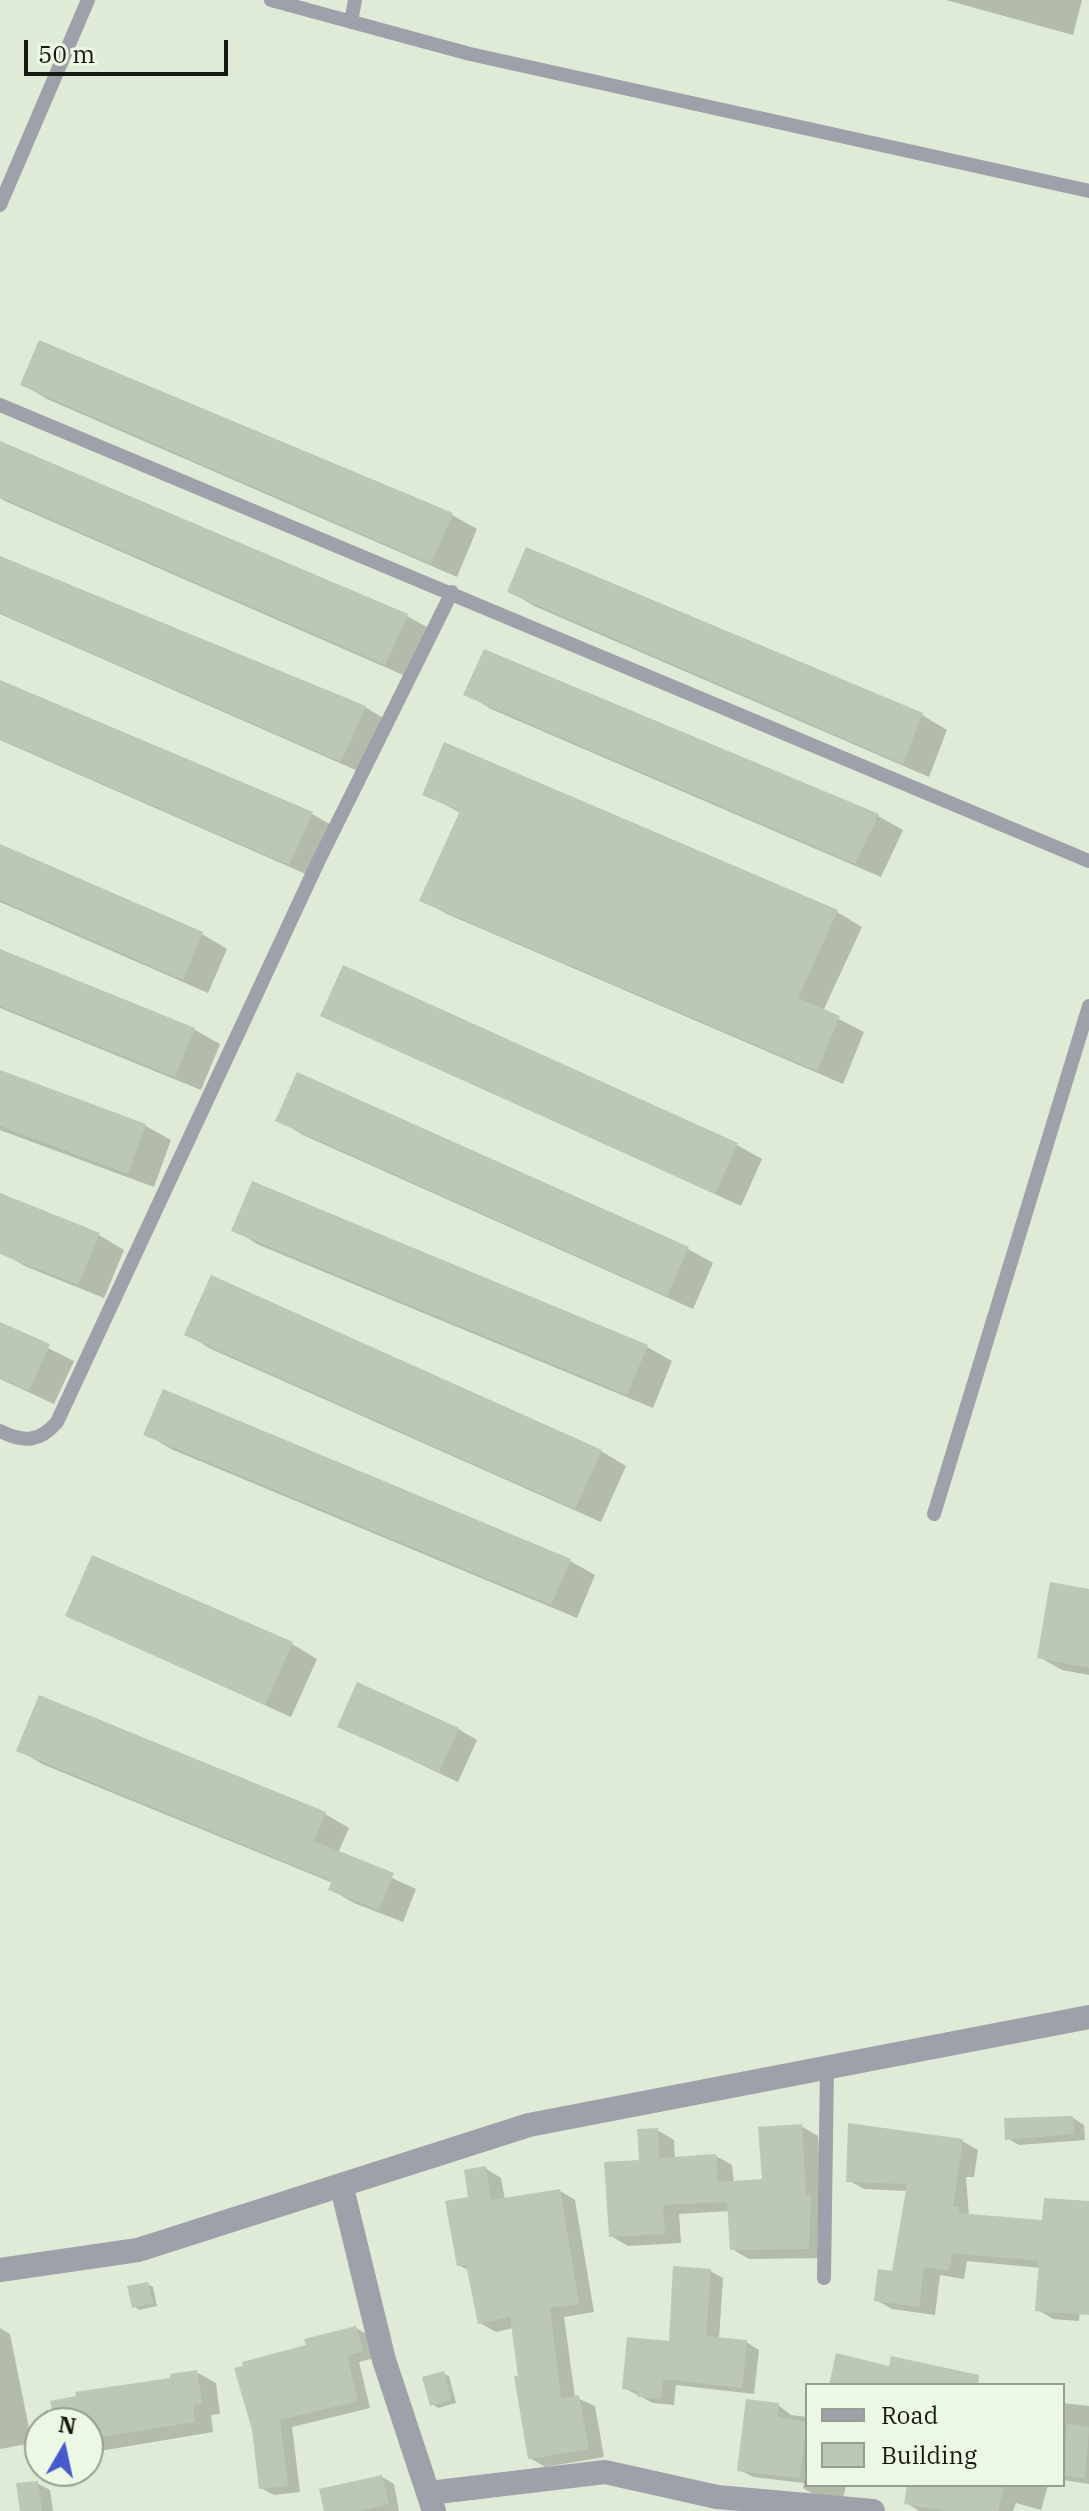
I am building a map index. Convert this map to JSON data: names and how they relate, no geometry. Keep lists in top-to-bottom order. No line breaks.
{"legend":["Road","Building"],"scale_bar":"50 m","north":"top"}
